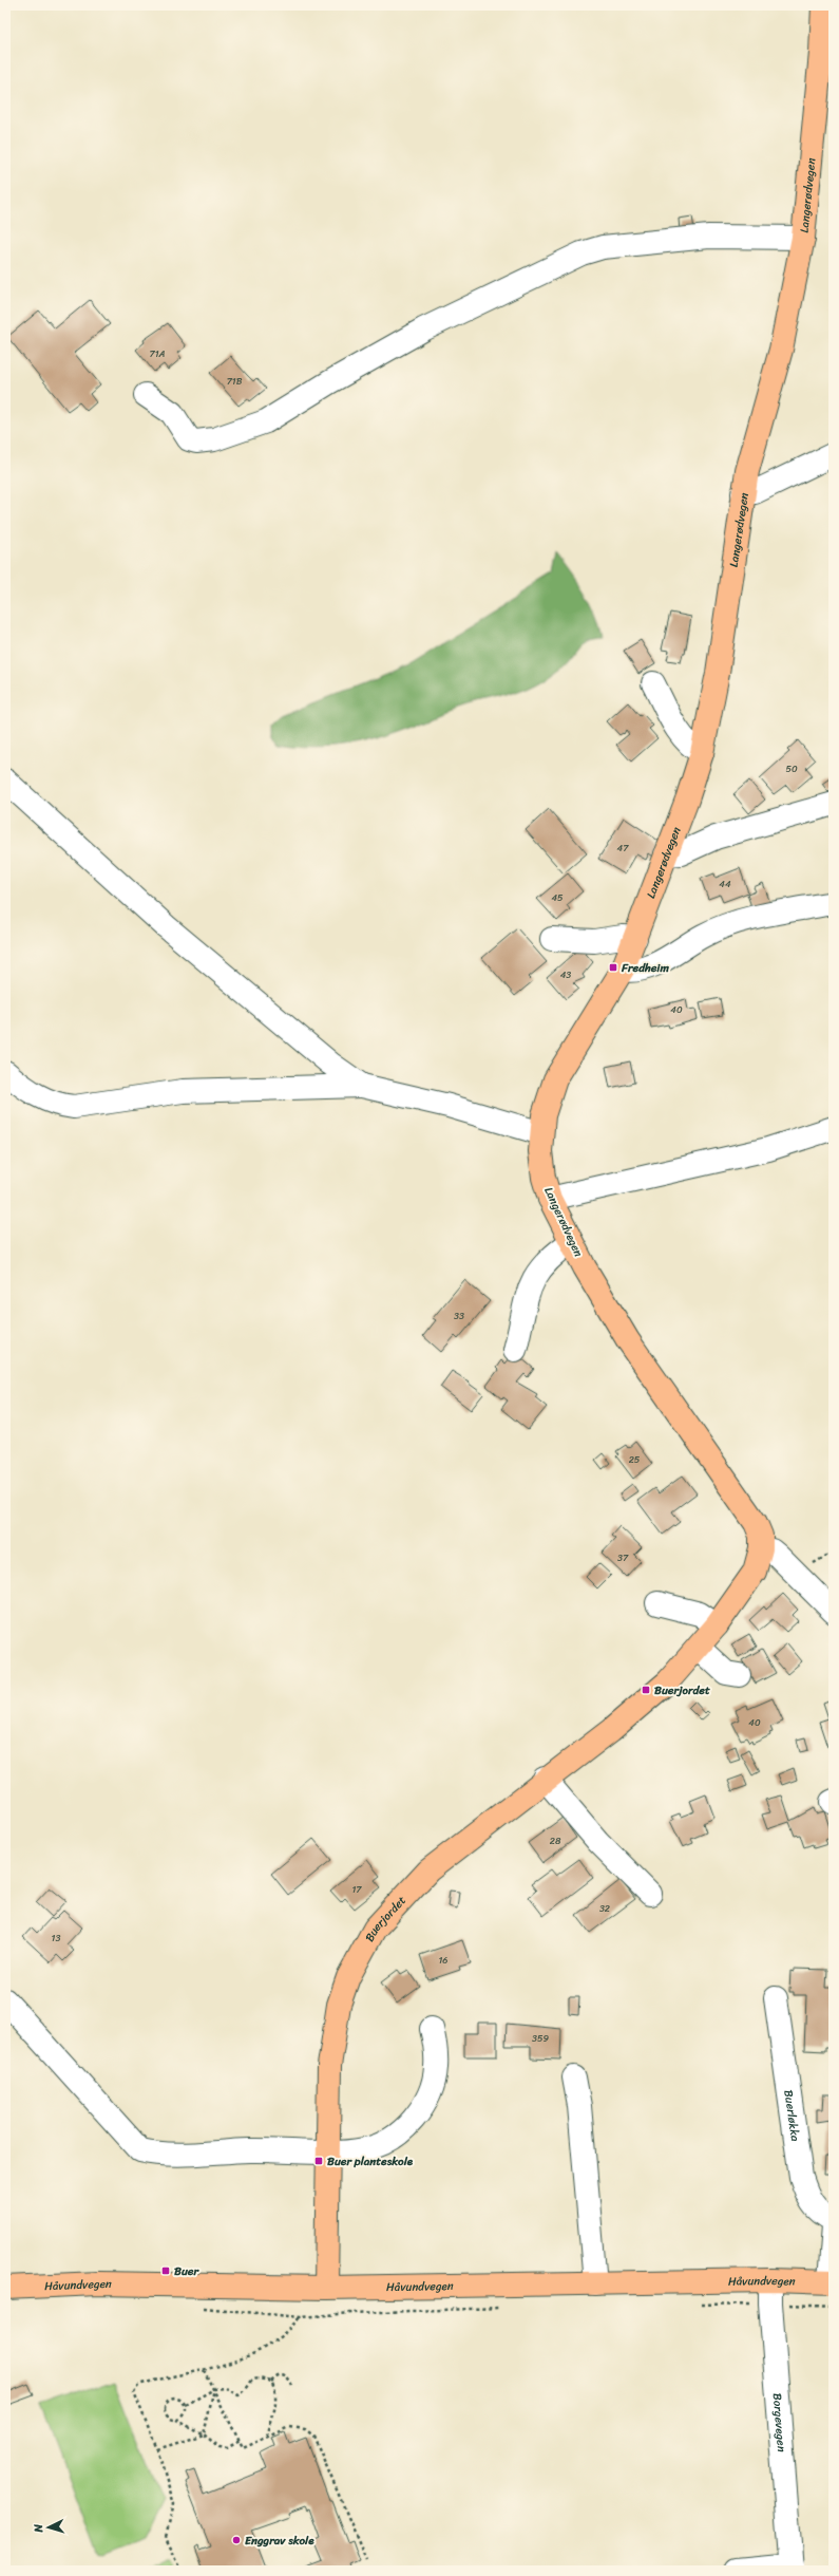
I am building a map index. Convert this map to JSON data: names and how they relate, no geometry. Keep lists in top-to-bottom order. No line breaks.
{"streets":{"main road":["Langerødvegen","Buerjordet","Håvundvegen"],"street":["Buerløkka","Borgevegen"]},"crossings":[["Langerødvegen","Buerjordet"],["Buerjordet","Håvundvegen"],["Håvundvegen","Borgevegen"]],"places":{"transit":["Fredheim","Buerjordet","Buer planteskole","Buer"],"other":["Enggrav skole"]},"house_numbers":["71A","71B","50","47","44","45","43","40","33","25","37","40","28","17","32","13","16","359"],"north":"left"}
